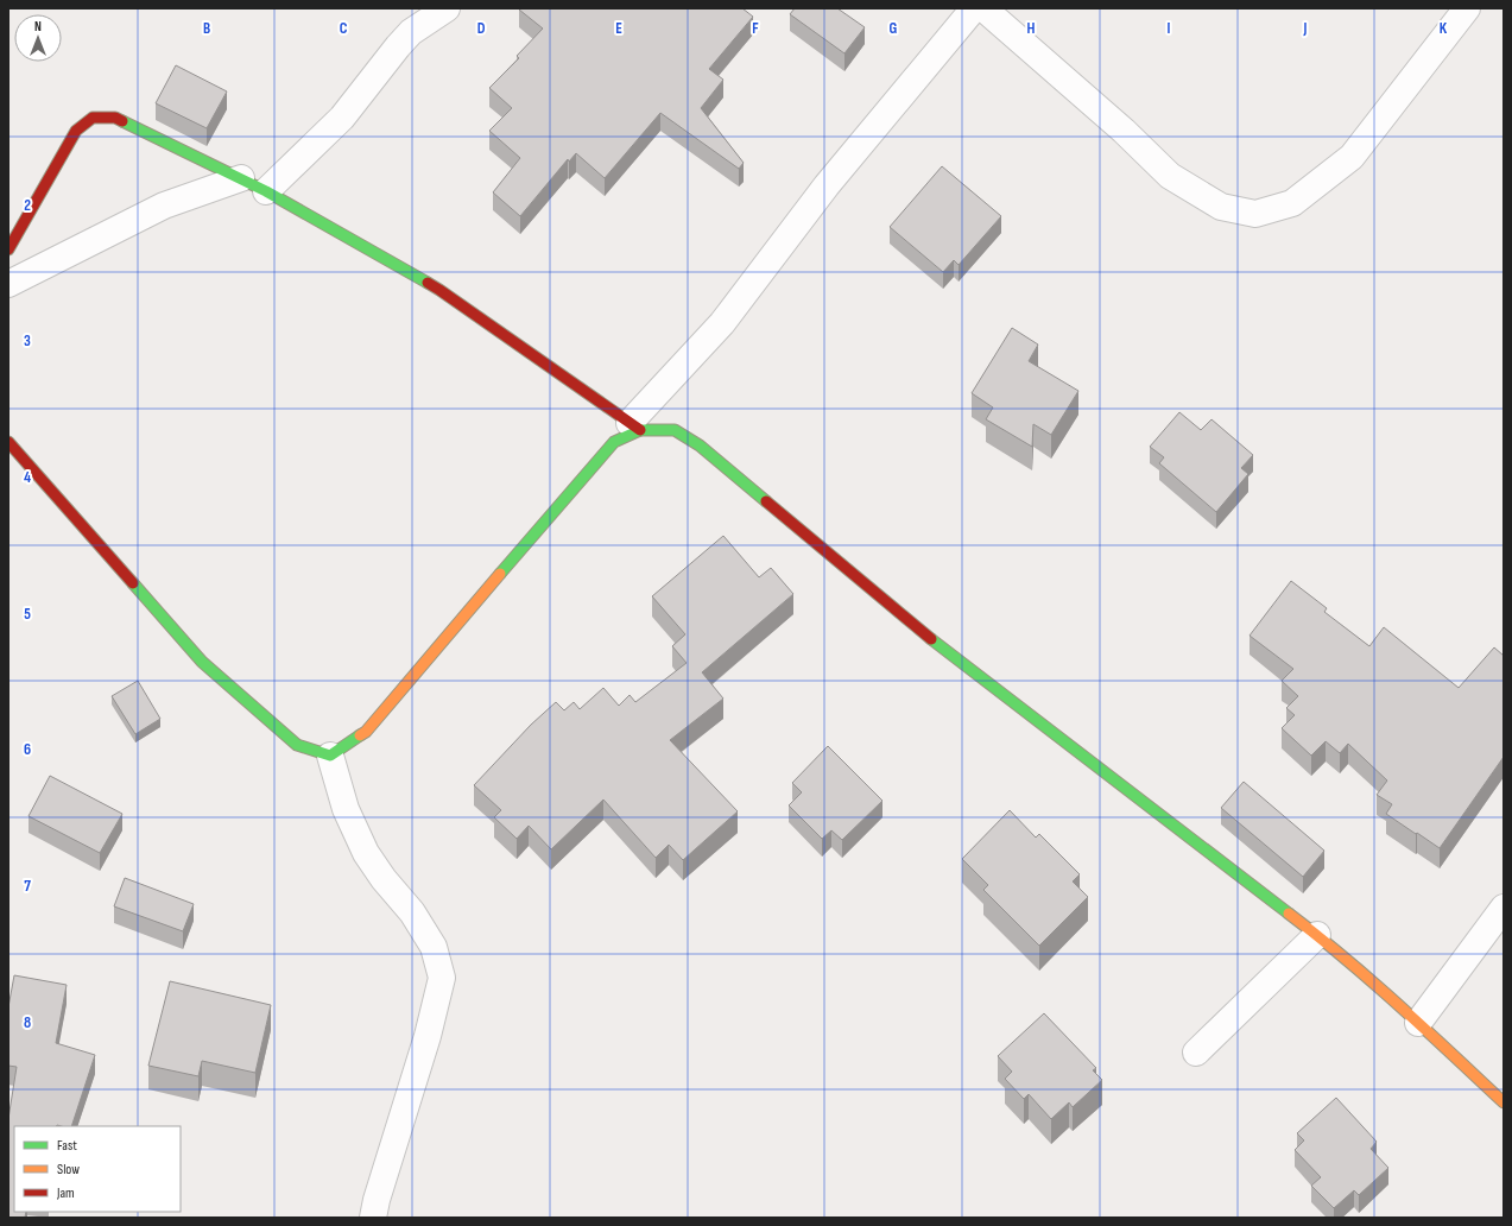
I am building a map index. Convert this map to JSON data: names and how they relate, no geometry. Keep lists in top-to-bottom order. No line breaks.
{"legend":["Fast","Slow","Jam"],"north":"top","grid":{"columns":["B","C","D","E","F","G","H","I","J","K"],"rows":["2","3","4","5","6","7","8"]}}
